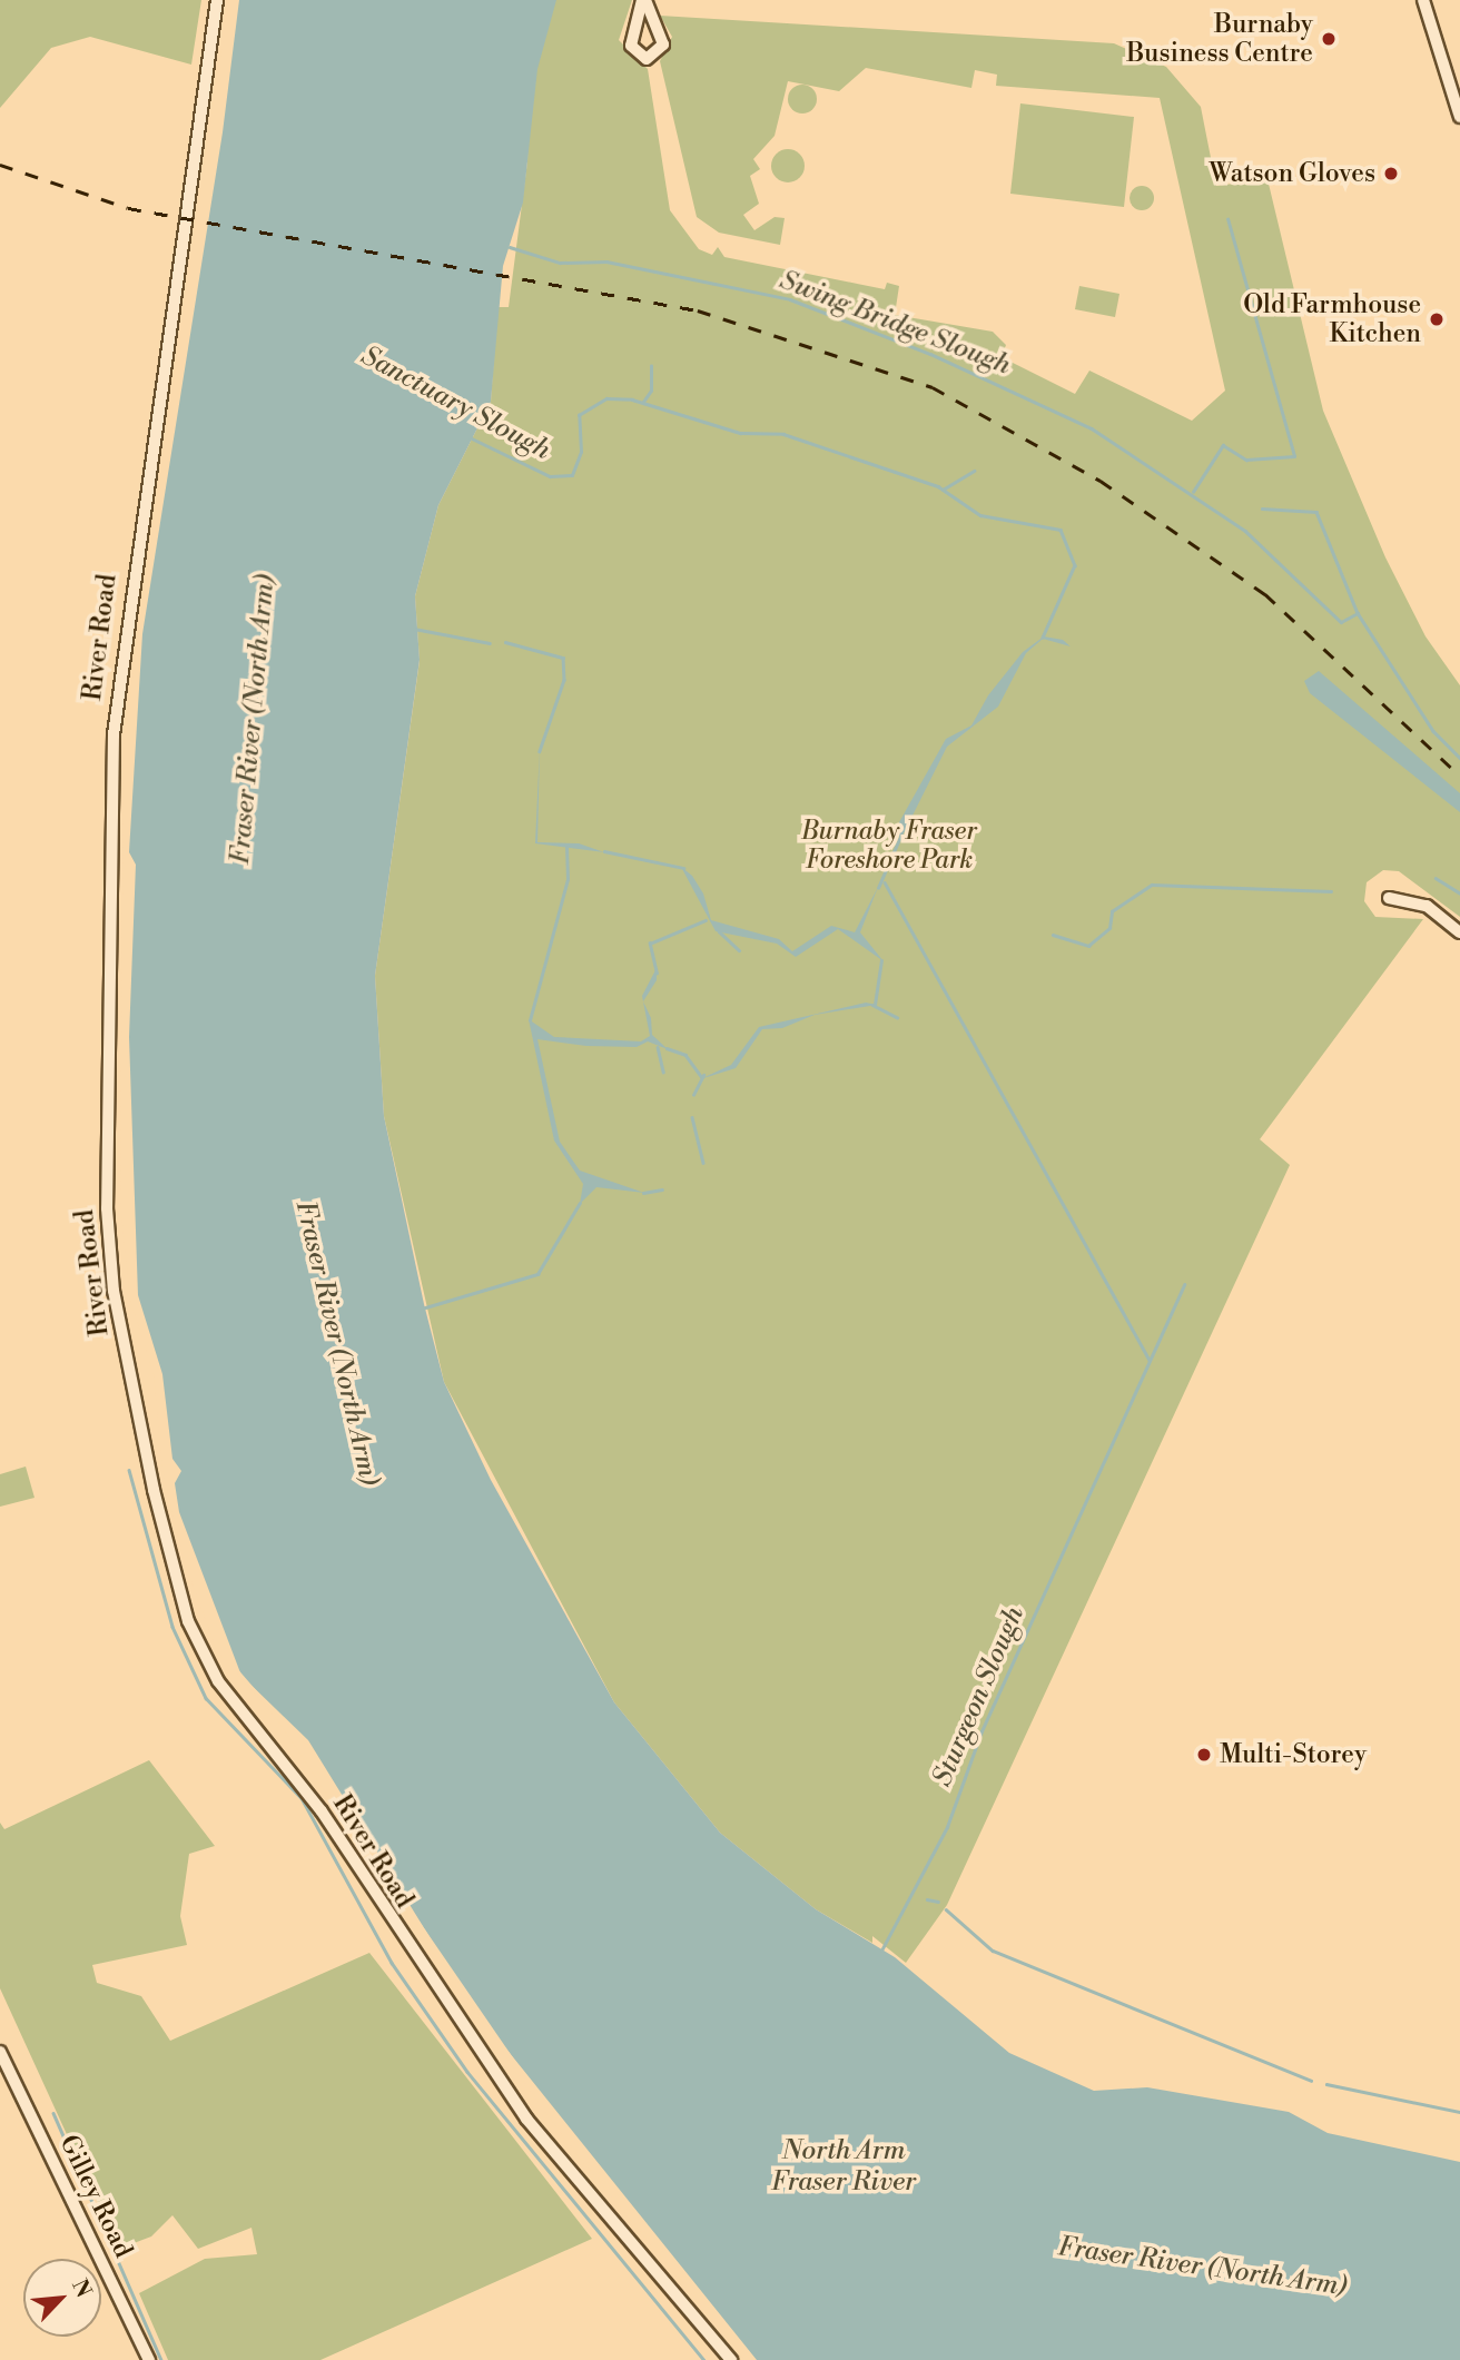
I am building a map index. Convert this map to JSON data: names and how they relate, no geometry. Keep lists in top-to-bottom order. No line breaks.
{"streets":{"street":["River Road","Gilley Road"]},"water":["Swing Bridge Slough","Sanctuary Slough","Fraser River (North Arm)","Sturgeon Slough","North Arm Fraser River"],"parks":["Burnaby Fraser Foreshore Park"],"places":["Burnaby Business Centre","Watson Gloves","Old Farmhouse Kitchen","Multi-Storey"],"north":"top right"}
